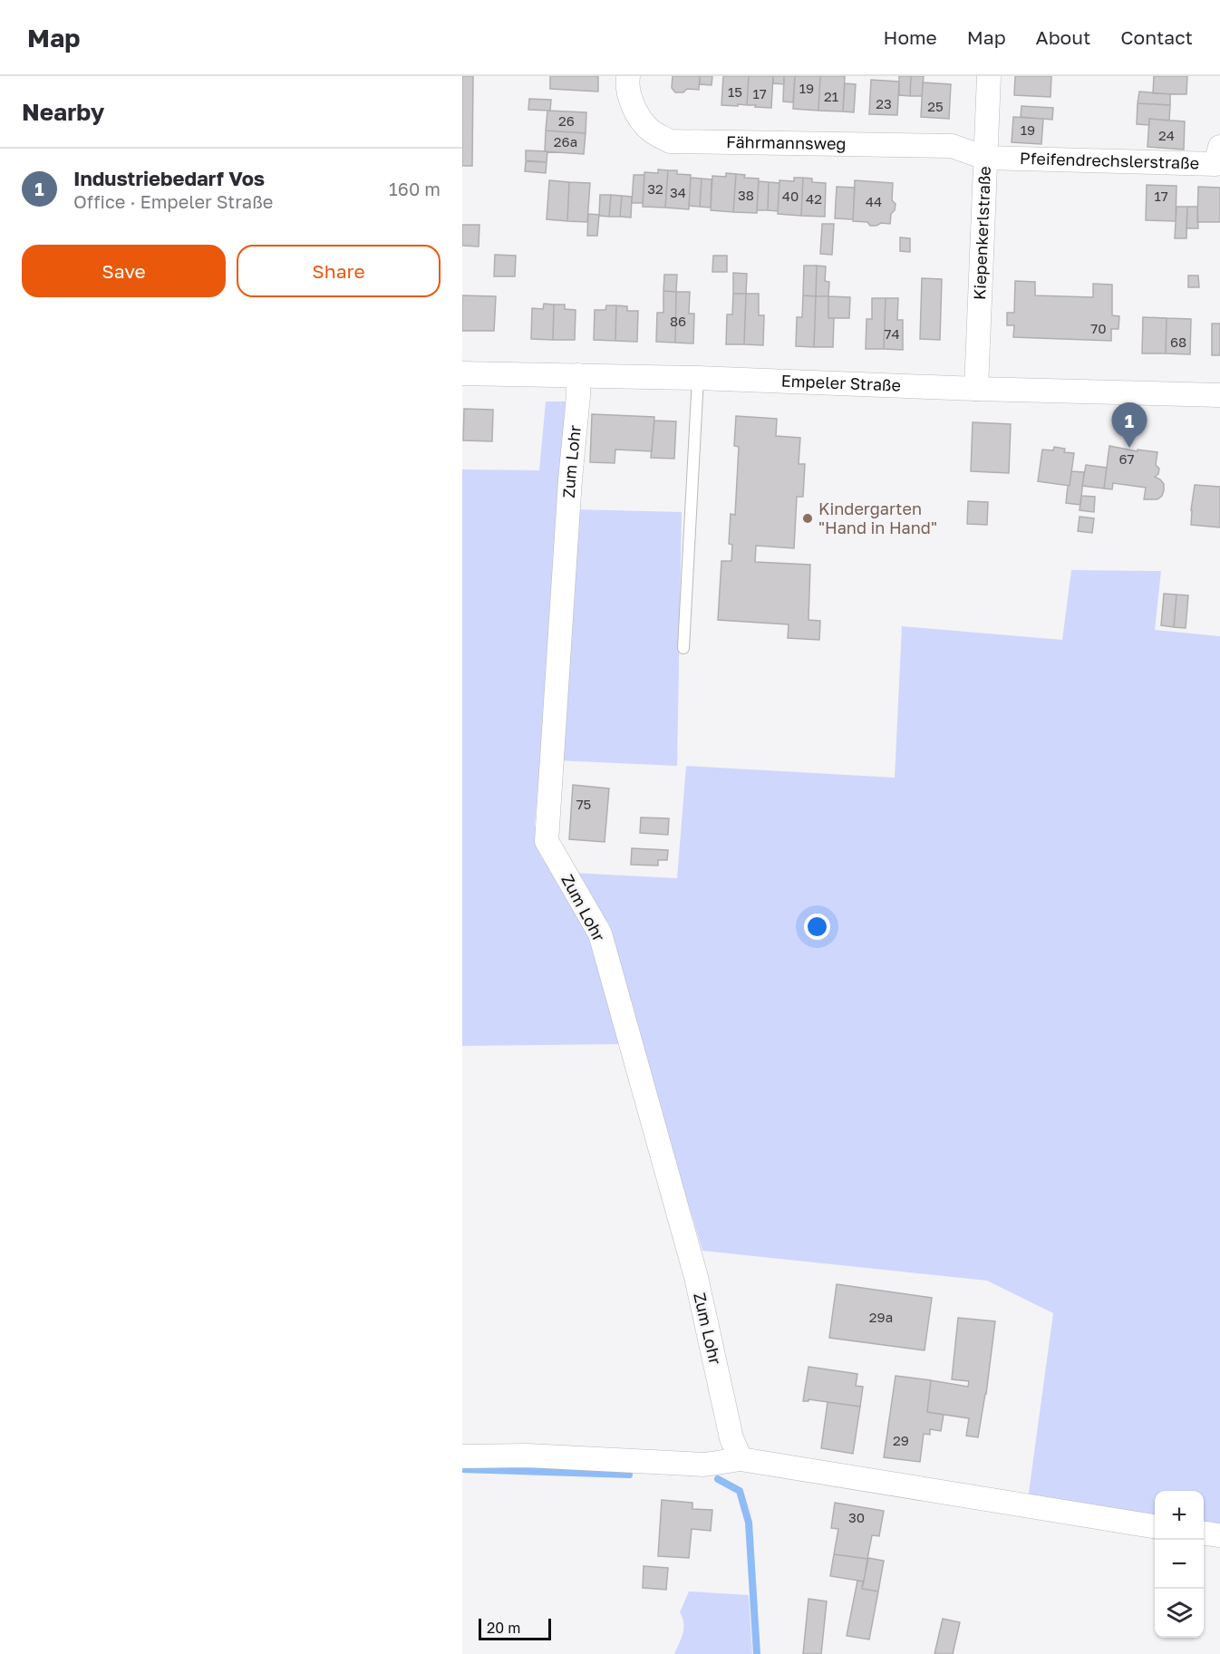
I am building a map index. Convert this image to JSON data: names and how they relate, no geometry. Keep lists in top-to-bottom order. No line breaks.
{"streets":{"street":["Fährmannsweg","Pfeifendrechslerstraße","Kiepenkerlstraße","Empeler Straße","Zum Lohr"]},"crossings":[["Fährmannsweg","Pfeifendrechslerstraße"],["Fährmannsweg","Kiepenkerlstraße"],["Pfeifendrechslerstraße","Kiepenkerlstraße"],["Kiepenkerlstraße","Empeler Straße"],["Empeler Straße","Zum Lohr"]],"places":["Kindergarten \"Hand in Hand\""],"house_numbers":["19","15","17","21","23","25","26","19","24","26a","32","34","38","40","17","42","44","86","70","74","68","67","75","29a","29","30"],"scale_bar":"20 m","page":{"header":"Map","nav":["Home","Map","About","Contact"],"heading":"Nearby","list":[{"mark":"1","name":"Industriebedarf Vos","note":"Office · Empeler Straße","value":"160 m"}],"buttons":["Save","Share"],"pins":"1","map_buttons":["+","−"],"scale":"20 m"}}
